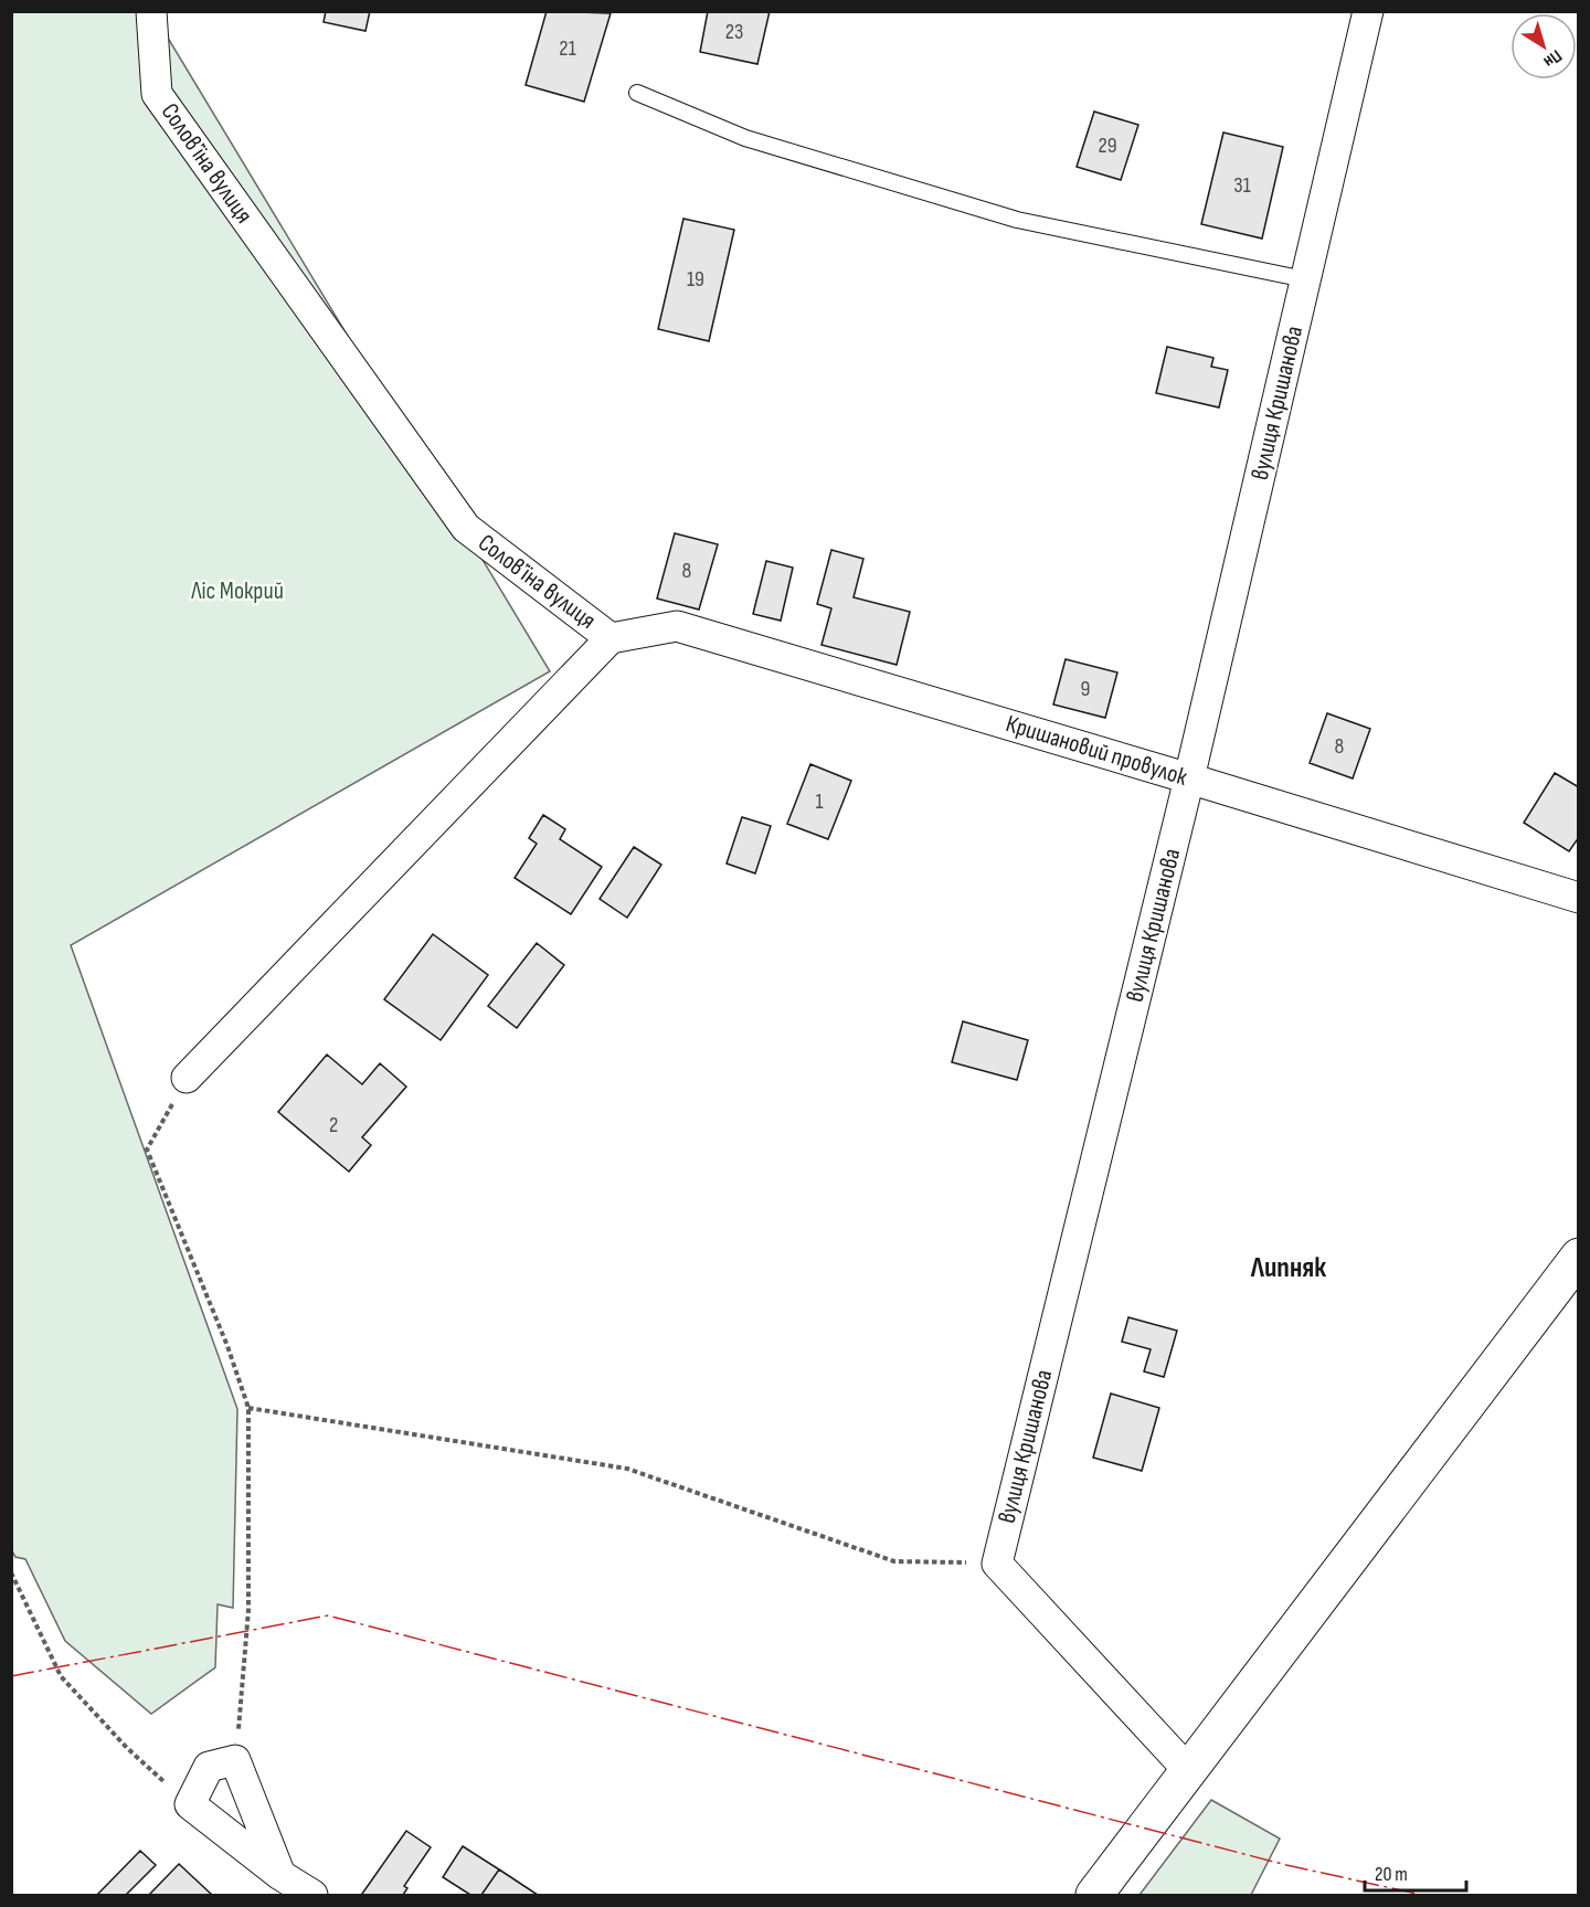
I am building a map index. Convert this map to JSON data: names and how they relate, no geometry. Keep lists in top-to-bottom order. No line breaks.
{"streets":{"street":["Соловʼїна вулиця","вулиця Кришанова","Кришановий провулок"]},"crossings":[["Соловʼїна вулиця","Кришановий провулок"],["вулиця Кришанова","Кришановий провулок"]],"districts":["Липняк"],"parks":["Ліс Мокрий"],"house_numbers":["23","21","29","31","19","8","9","8","1","2"],"scale_bar":"20 m","north":"bottom right"}
